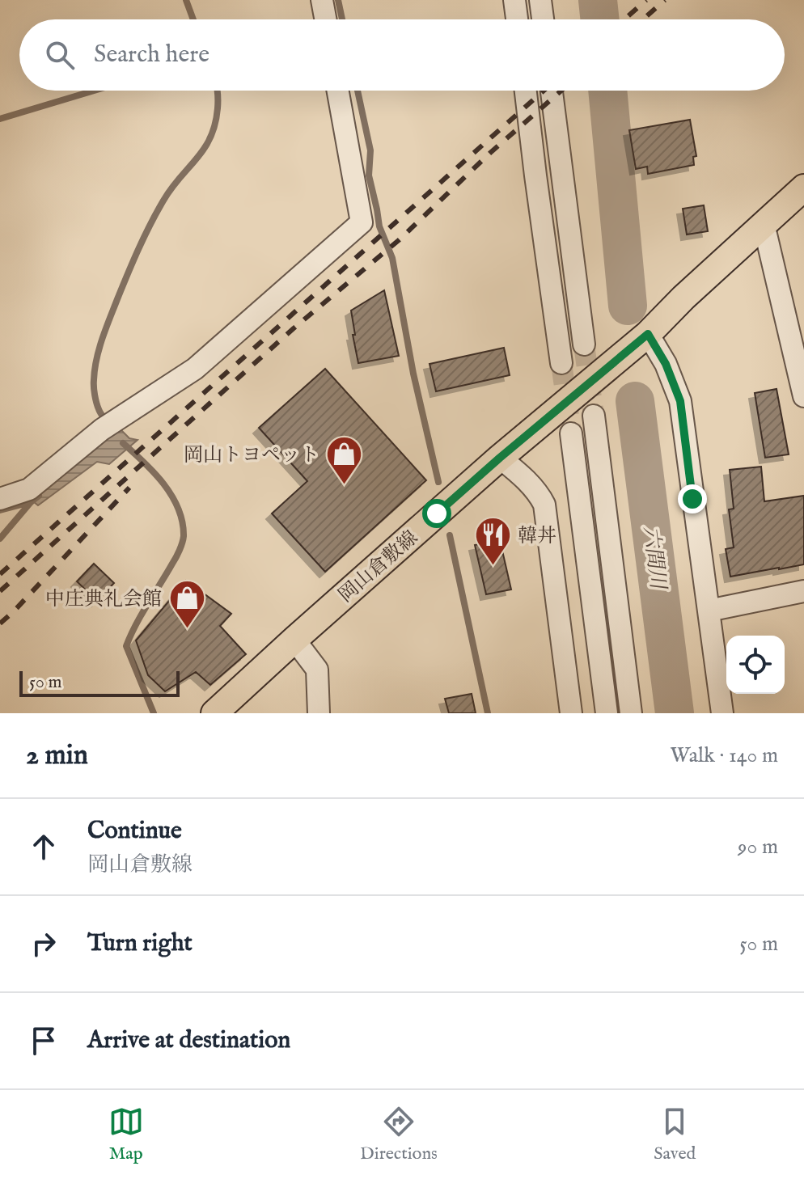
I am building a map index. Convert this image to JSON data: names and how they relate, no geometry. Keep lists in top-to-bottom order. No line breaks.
{"streets":{"main road":["岡山倉敷線"]},"water":["六間川"],"places":{"shop":["岡山トヨペット","中庄典礼会館"],"restaurant":["韓丼"]},"scale_bar":"50 m","page":{"search":"Search here","scale":"50 m","heading":["2 min","Walk · 140 m"],"list":[["Continue","岡山倉敷線","90 m"],["Turn right","50 m"],"Arrive at destination"],"nav":["Map","Directions","Saved"]}}
